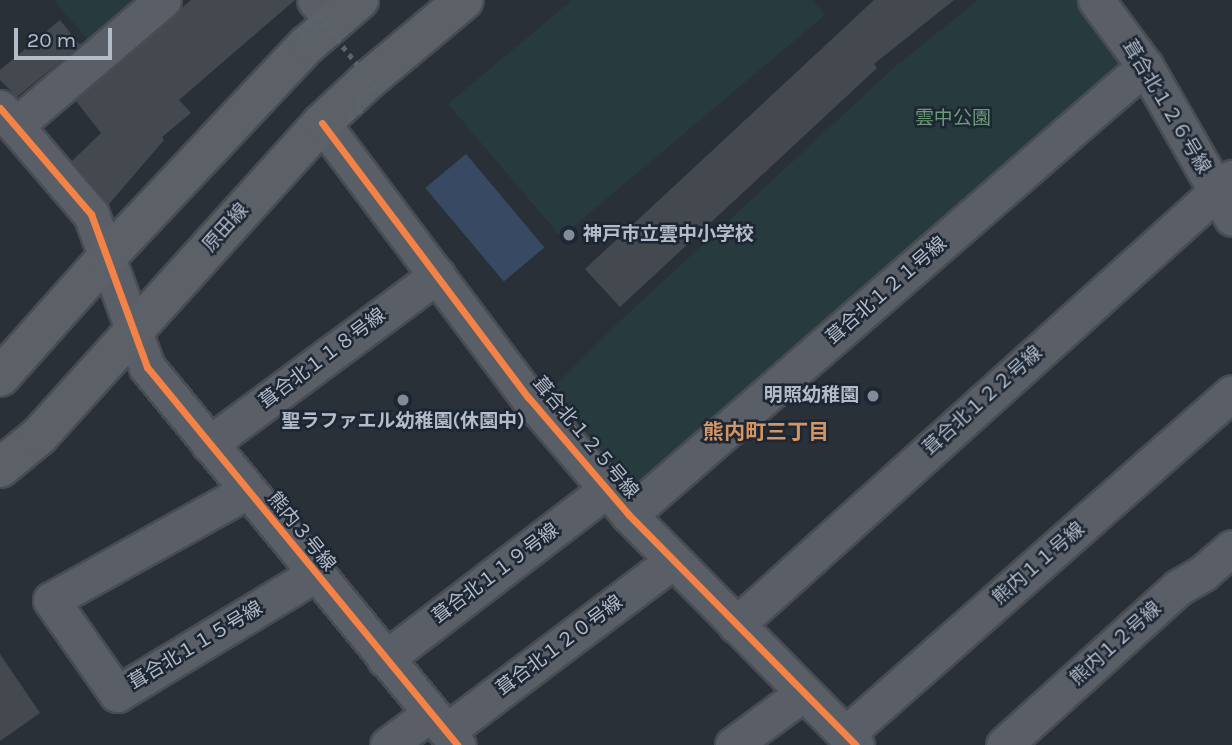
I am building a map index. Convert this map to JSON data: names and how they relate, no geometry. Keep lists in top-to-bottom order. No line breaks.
{"streets":{"main road":["原田線"],"street":["葺合北１２６号線","葺合北１２１号線","葺合北１１８号線","葺合北１２２号線","葺合北１２５号線","熊内３号線","熊内１１号線","葺合北１１９号線","熊内１２号線","葺合北１１５号線","葺合北１２０号線"]},"crossings":[["葺合北１２６号線","葺合北１２１号線"],["葺合北１２６号線","葺合北１２２号線"],["原田線","葺合北１２５号線"],["原田線","熊内３号線"],["葺合北１２１号線","葺合北１２５号線"],["葺合北１２１号線","葺合北１１９号線"],["葺合北１１８号線","葺合北１２５号線"],["葺合北１１８号線","熊内３号線"],["葺合北１２２号線","葺合北１２５号線"],["葺合北１２５号線","熊内１１号線"],["葺合北１２５号線","葺合北１１９号線"],["葺合北１２５号線","葺合北１２０号線"],["熊内３号線","葺合北１１９号線"],["熊内３号線","葺合北１１５号線"],["熊内３号線","葺合北１２０号線"]],"districts":["熊内町三丁目"],"parks":["雲中公園"],"places":["神戸市立雲中小学校","明照幼稚園","聖ラファエル幼稚園(休園中)"],"scale_bar":"20 m"}
